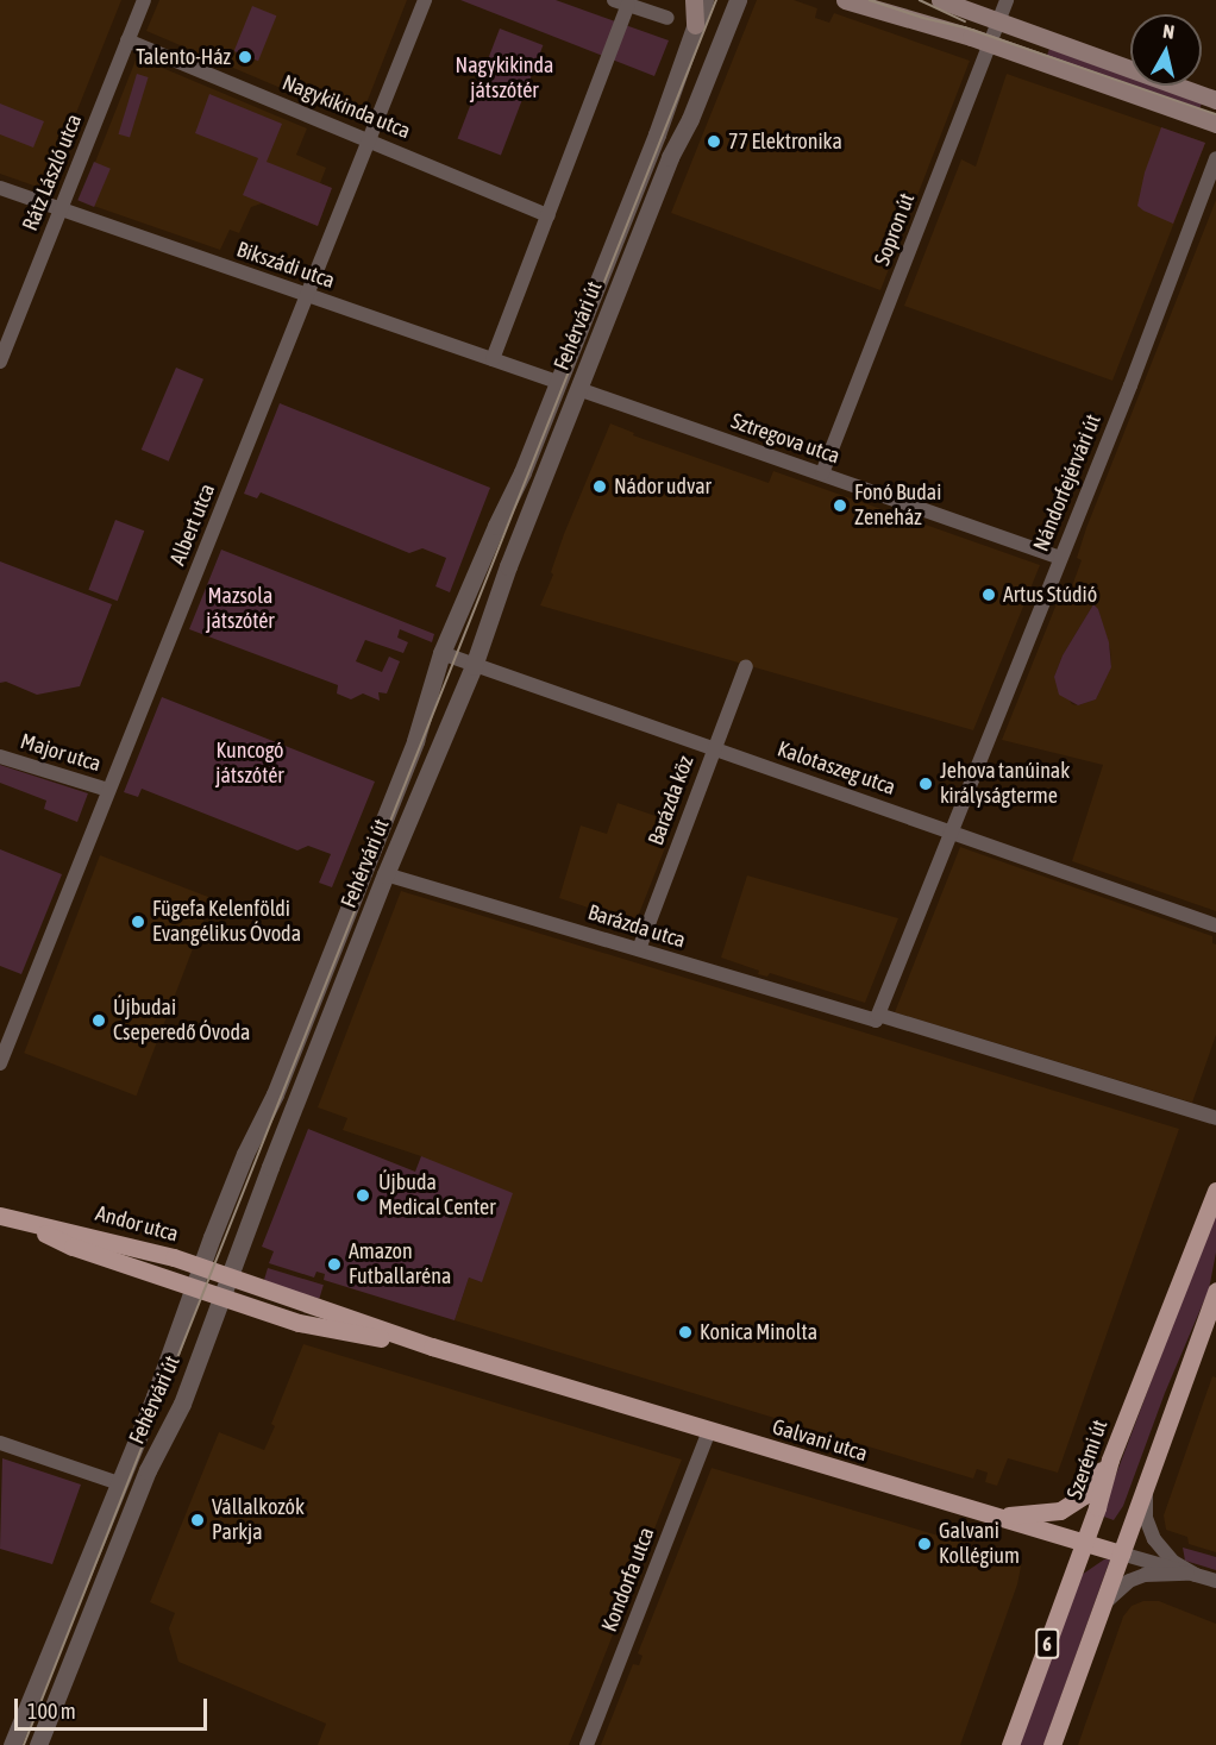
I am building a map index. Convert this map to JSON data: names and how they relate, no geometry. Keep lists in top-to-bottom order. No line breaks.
{"streets":{"main road":["Andor utca","Galvani utca","Szerémi út","6"],"street":["Nagykikinda utca","Rátz László utca","Sopron út","Bikszádi utca","Fehérvári út","Sztregova utca","Nándorfejérvári út","Albert utca","Major utca","Kalotaszeg utca","Barázda köz","Barázda utca","Kondorfa utca"]},"crossings":[["Nagykikinda utca","Rátz László utca"],["Nagykikinda utca","Albert utca"],["Rátz László utca","Bikszádi utca"],["Sopron út","Sztregova utca"],["Bikszádi utca","Fehérvári út"],["Bikszádi utca","Albert utca"],["Fehérvári út","Sztregova utca"],["Fehérvári út","Kalotaszeg utca"],["Fehérvári út","Barázda utca"],["Fehérvári út","Andor utca"],["Fehérvári út","Galvani utca"],["Sztregova utca","Nándorfejérvári út"],["Nándorfejérvári út","Kalotaszeg utca"],["Nándorfejérvári út","Barázda utca"],["Albert utca","Major utca"],["Kalotaszeg utca","Barázda köz"],["Barázda köz","Barázda utca"],["Andor utca","Galvani utca"],["Galvani utca","Szerémi út"],["Galvani utca","Kondorfa utca"],["Galvani utca","6"]],"parks":["Nagykikinda játszótér","Mazsola játszótér","Kuncogó játszótér"],"places":["Talento-Ház","77 Elektronika","Nádor udvar","Fonó Budai Zeneház","Artus Stúdió","Jehova tanúinak királyságterme","Fügefa Kelenföldi Evangélikus Óvoda","Újbudai Cseperedő Óvoda","Újbuda Medical Center","Amazon Futballaréna","Konica Minolta","Vállalkozók Parkja","Galvani Kollégium"],"scale_bar":"100 m","north":"top"}
